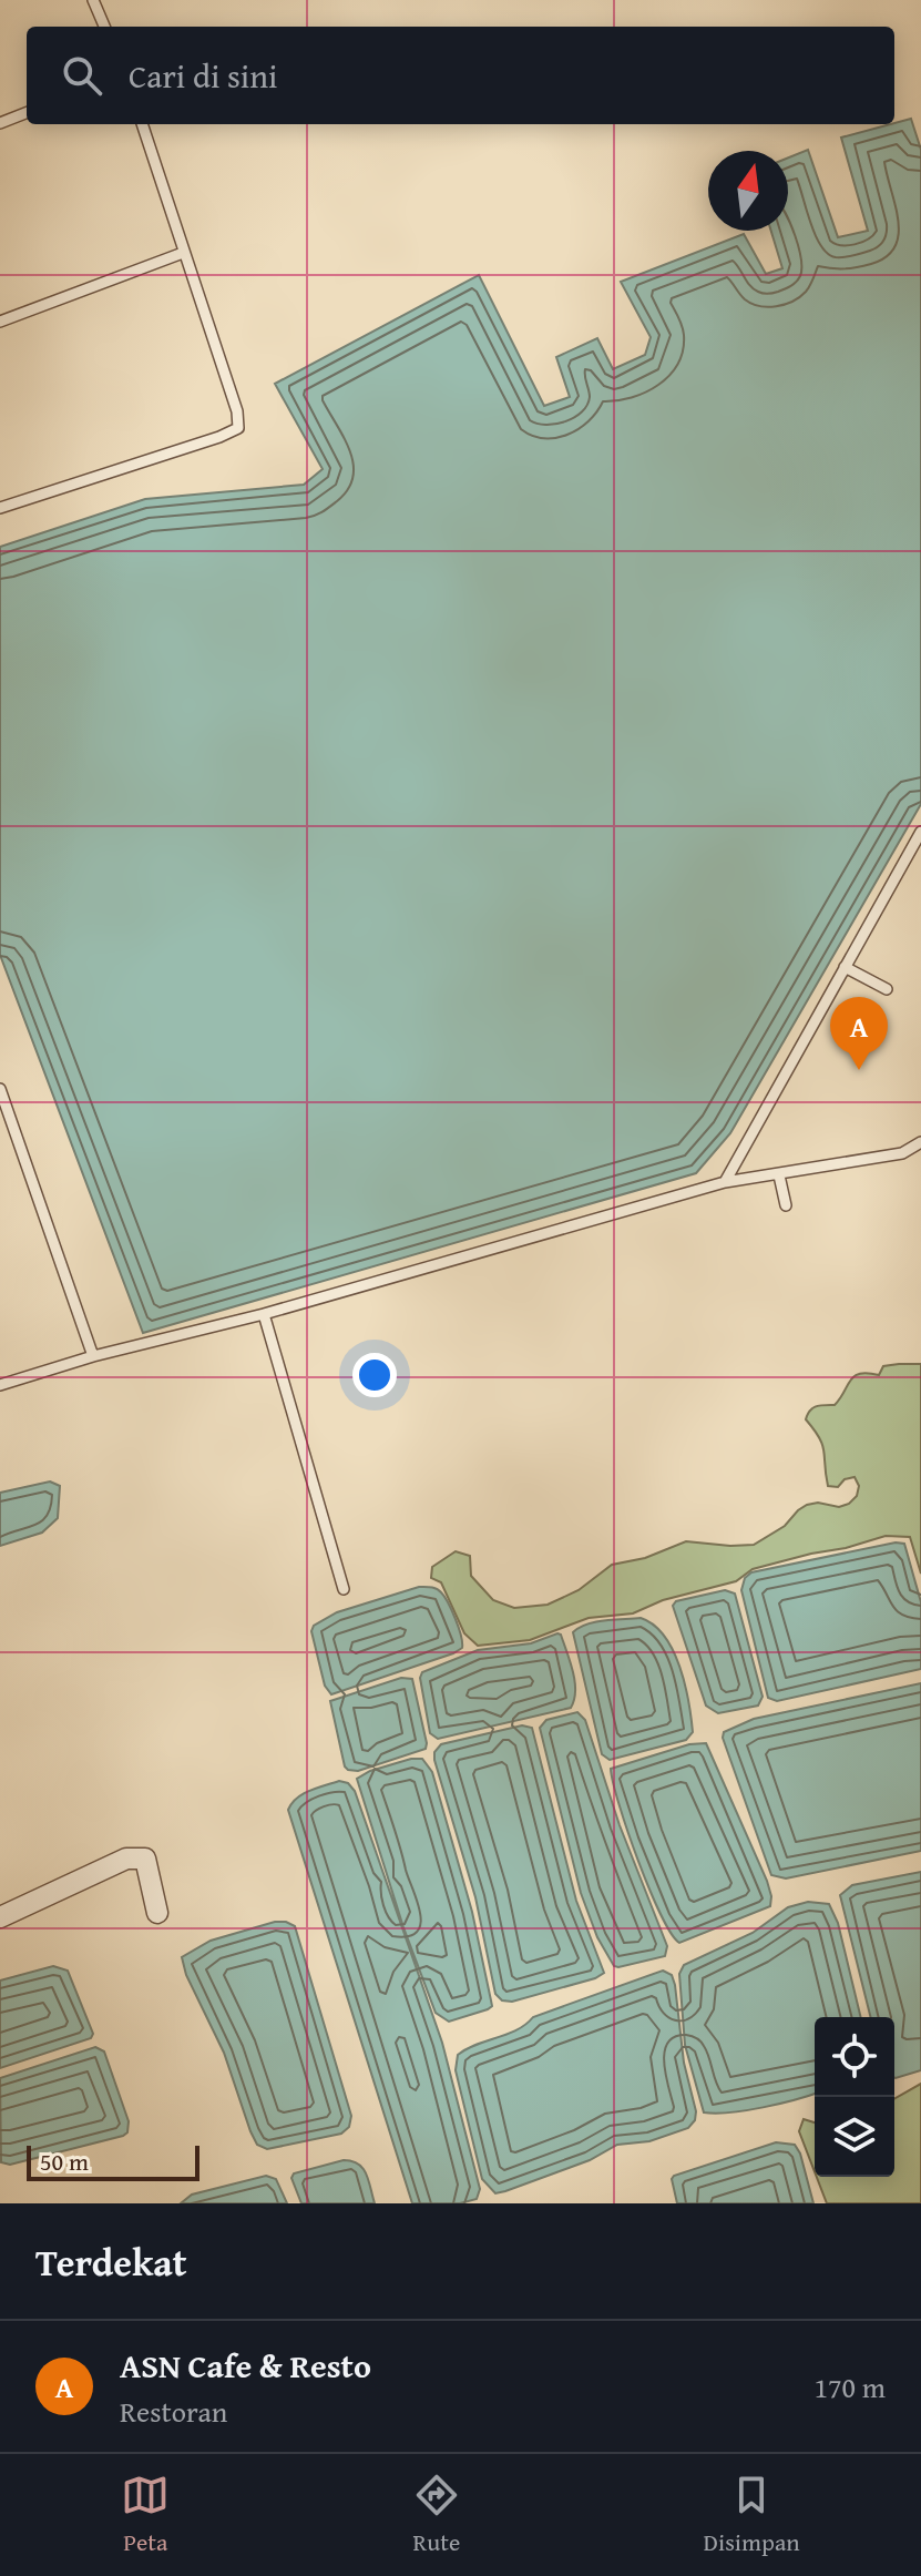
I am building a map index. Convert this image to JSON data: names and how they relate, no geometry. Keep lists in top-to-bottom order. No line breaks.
{"scale_bar":"50 m","north":"top","page":{"search":"Cari di sini","pins":"A","scale":"50 m","heading":"Terdekat","list":[{"mark":"A","name":"ASN Cafe & Resto","note":"Restoran","value":"170 m"}],"nav":["Peta","Rute","Disimpan"]}}
